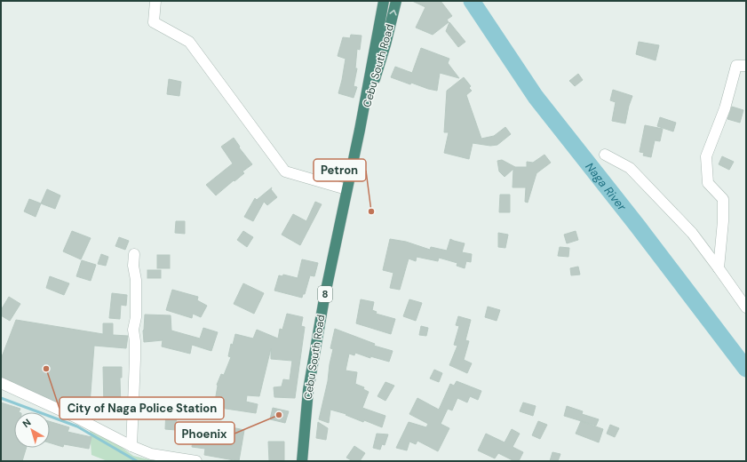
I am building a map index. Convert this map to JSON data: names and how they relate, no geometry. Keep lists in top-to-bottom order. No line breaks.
{"streets":{"highway":["Cebu South Road","8"]},"water":["Naga River"],"places":["Petron","City of Naga Police Station","Phoenix"],"north":"top left"}
